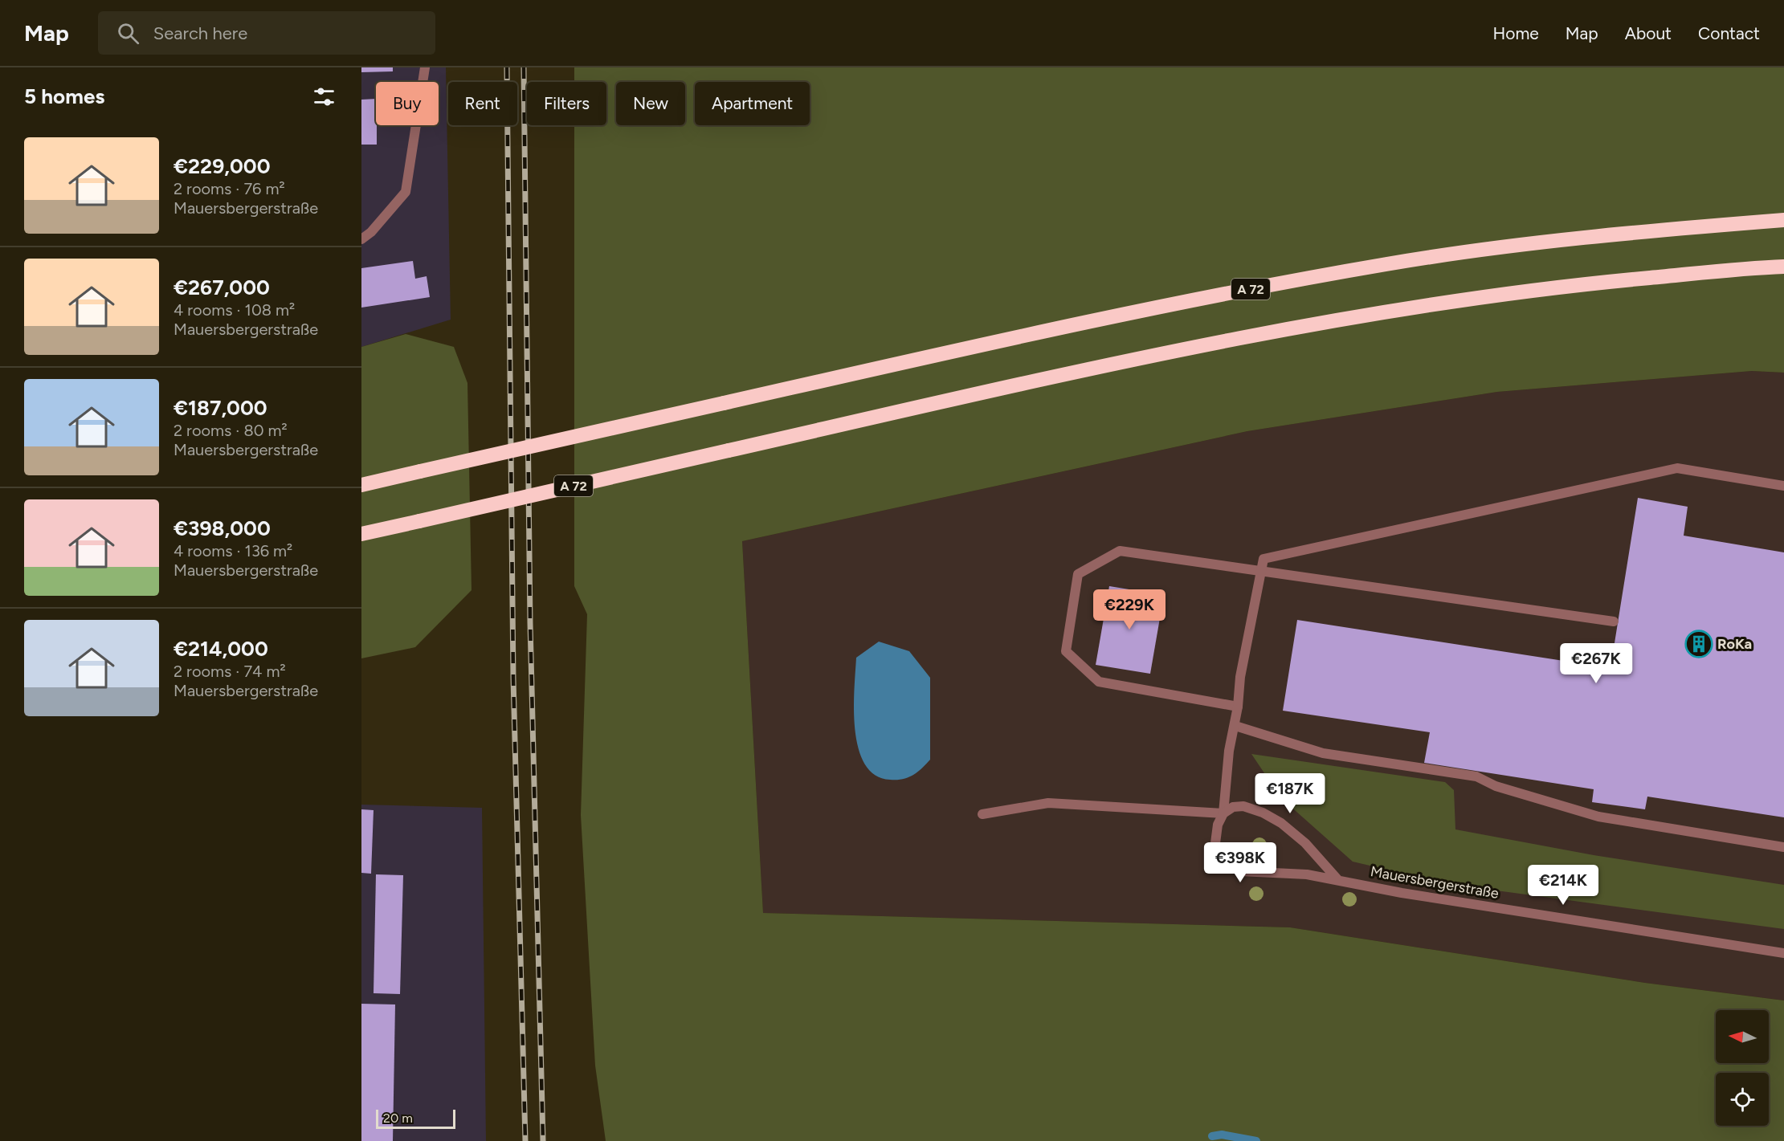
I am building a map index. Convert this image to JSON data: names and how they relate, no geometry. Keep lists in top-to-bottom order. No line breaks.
{"streets":{"highway":["A 72"],"street":["Mauersbergerstraße"]},"places":{"building":["RoKa"]},"scale_bar":"20 m","north":"left","page":{"header":"Map","search":"Search here","nav":["Home","Map","About","Contact"],"heading":"5 homes","chip":["Buy","Rent","Filters","New","Apartment"],"list":[{"name":"€229,000","note":"2 rooms · 76 m² · Mauersbergerstraße"},{"name":"€267,000","note":"4 rooms · 108 m² · Mauersbergerstraße"},{"name":"€187,000","note":"2 rooms · 80 m² · Mauersbergerstraße"},{"name":"€398,000","note":"4 rooms · 136 m² · Mauersbergerstraße"},{"name":"€214,000","note":"2 rooms · 74 m² · Mauersbergerstraße"}],"price":["€229K","€267K","€187K","€398K","€214K"],"scale":"20 m"}}
